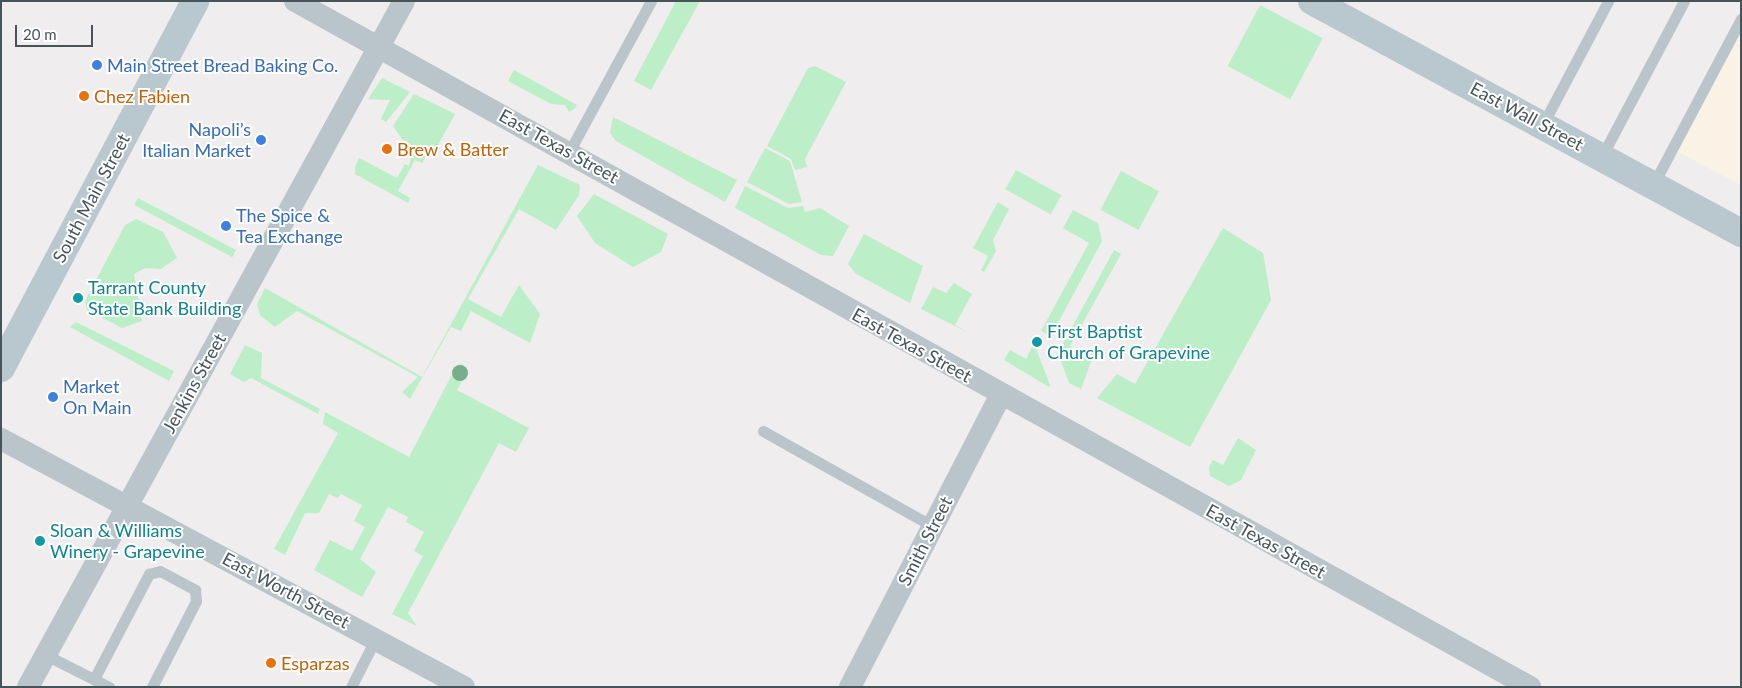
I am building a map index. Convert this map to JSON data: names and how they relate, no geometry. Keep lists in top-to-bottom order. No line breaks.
{"streets":{"street":["East Wall Street","East Texas Street","South Main Street","Jenkins Street","Smith Street","East Worth Street"]},"crossings":[["East Texas Street","Jenkins Street"],["East Texas Street","Smith Street"],["Jenkins Street","East Worth Street"]],"places":["Main Street Bread Baking Co.","Chez Fabien","Napoli’s Italian Market","Brew & Batter","The Spice & Tea Exchange","Tarrant County State Bank Building","First Baptist Church of Grapevine","Market On Main","Sloan & Williams Winery - Grapevine","Esparzas"],"scale_bar":"20 m"}
